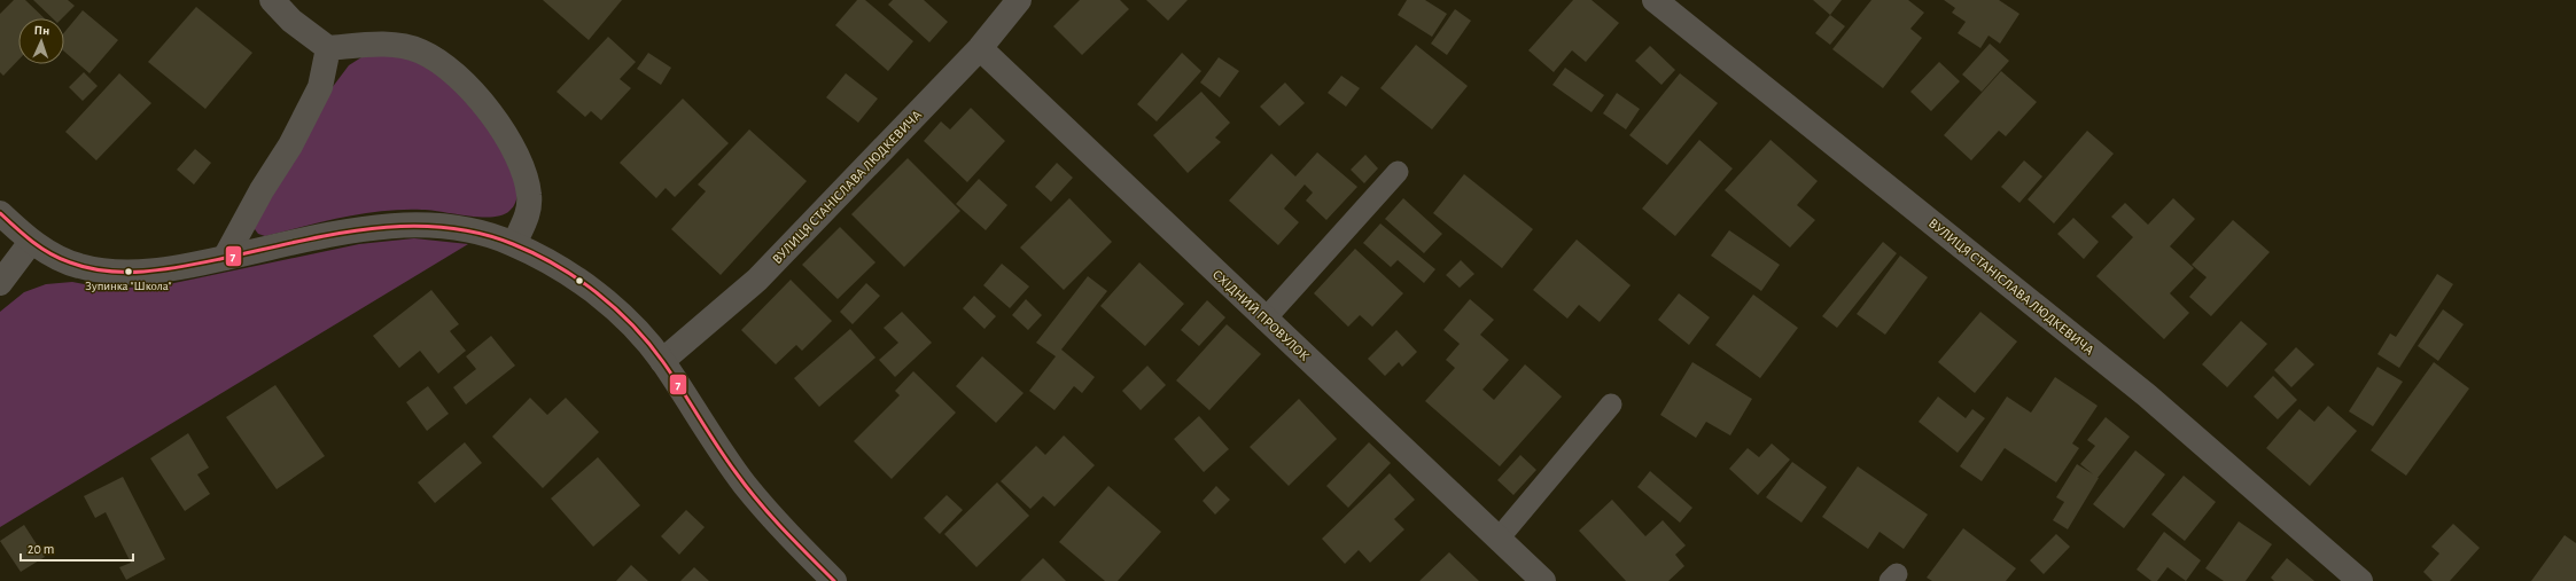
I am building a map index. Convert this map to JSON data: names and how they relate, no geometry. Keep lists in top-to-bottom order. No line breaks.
{"streets":{"street":["ВУЛИЦЯ СТАНІСЛАВА ЛЮДКЕВИЧА","СХІДНИЙ ПРОВУЛОК"]},"crossings":[["ВУЛИЦЯ СТАНІСЛАВА ЛЮДКЕВИЧА","СХІДНИЙ ПРОВУЛОК"]],"places":["Зупинка \"Школа\""],"lines":["transit line 7"],"scale_bar":"20 m","north":"top"}
